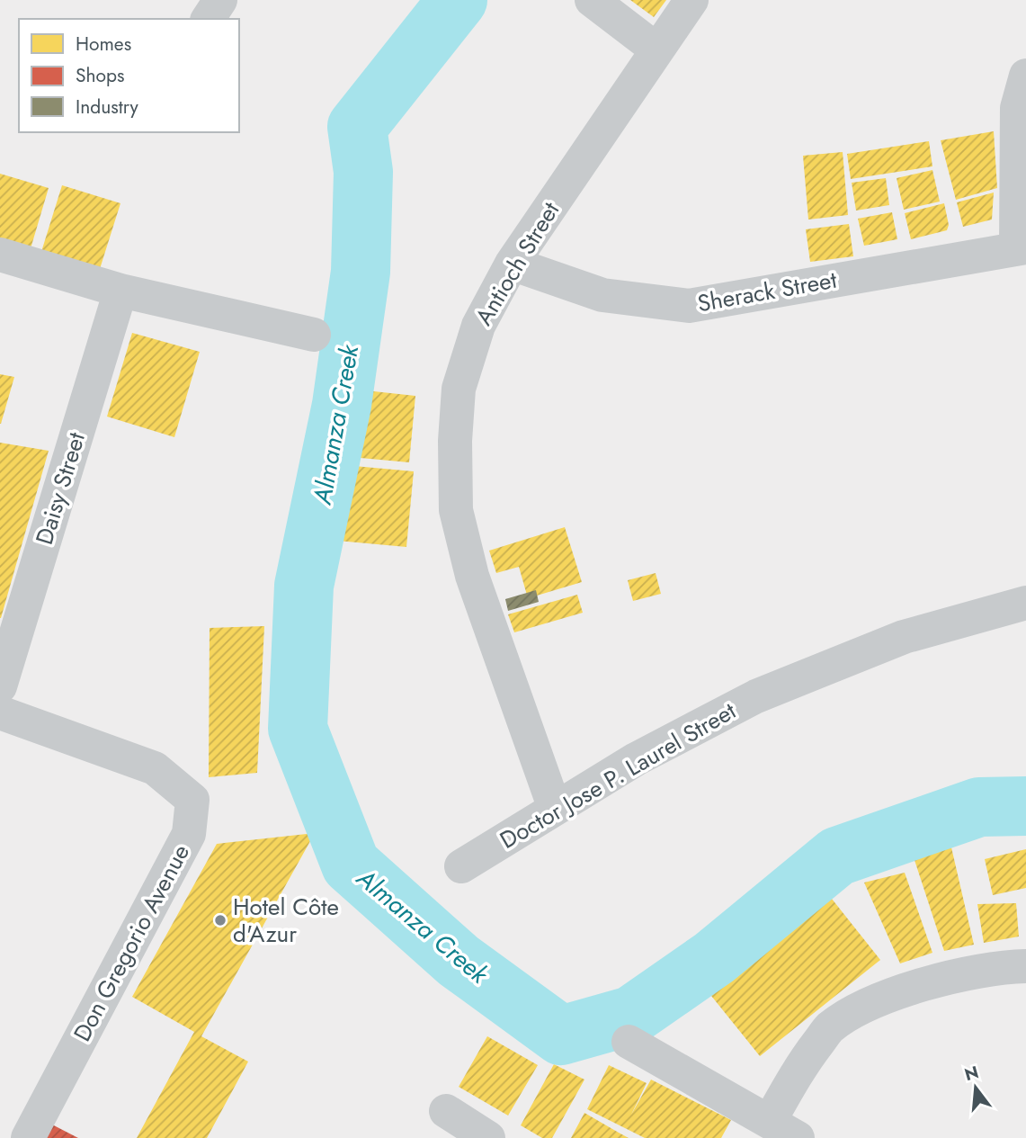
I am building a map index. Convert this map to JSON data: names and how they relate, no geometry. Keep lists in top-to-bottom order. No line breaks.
{"streets":{"street":["Antioch Street","Sherack Street","Daisy Street","Doctor Jose P. Laurel Street","Don Gregorio Avenue"]},"crossings":[["Antioch Street","Sherack Street"],["Antioch Street","Doctor Jose P. Laurel Street"]],"water":["Almanza Creek"],"places":["Hotel Côte d'Azur"],"legend":["Homes","Shops","Industry"],"north":"top"}
